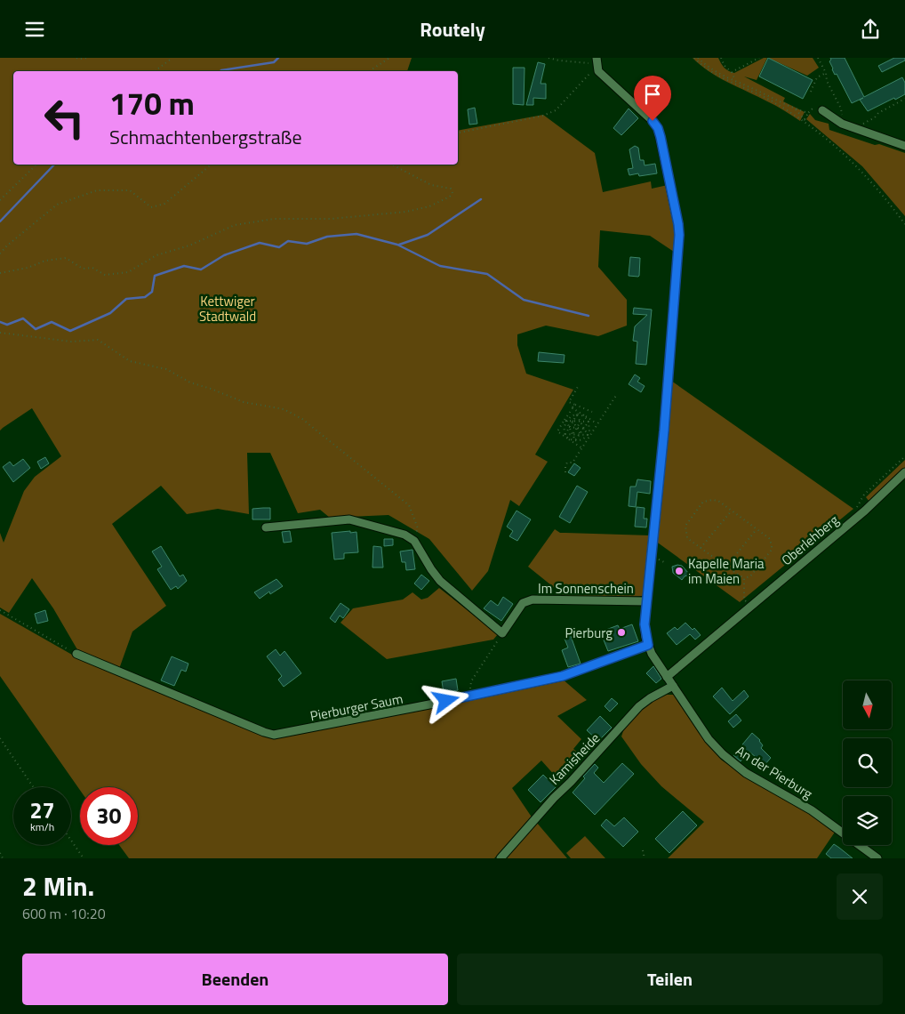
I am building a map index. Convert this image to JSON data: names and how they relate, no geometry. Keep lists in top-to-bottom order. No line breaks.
{"streets":{"street":["Oberlehberg","Im Sonnenschein","Pierburger Saum","Kamisheide","An der Pierburg"]},"crossings":[["Oberlehberg","An der Pierburg"],["Im Sonnenschein","An der Pierburg"],["Pierburger Saum","An der Pierburg"],["Kamisheide","An der Pierburg"]],"parks":["Kettwiger Stadtwald"],"places":["Kapelle Maria im Maien","Pierburg"],"north":"bottom","page":{"header":"Routely","turn":["170 m","Schmachtenbergstraße"],"speed":"27 km/h","limit":"30","heading":["2 Min.","600 m · 10:20"],"buttons":["Beenden","Teilen"]}}
